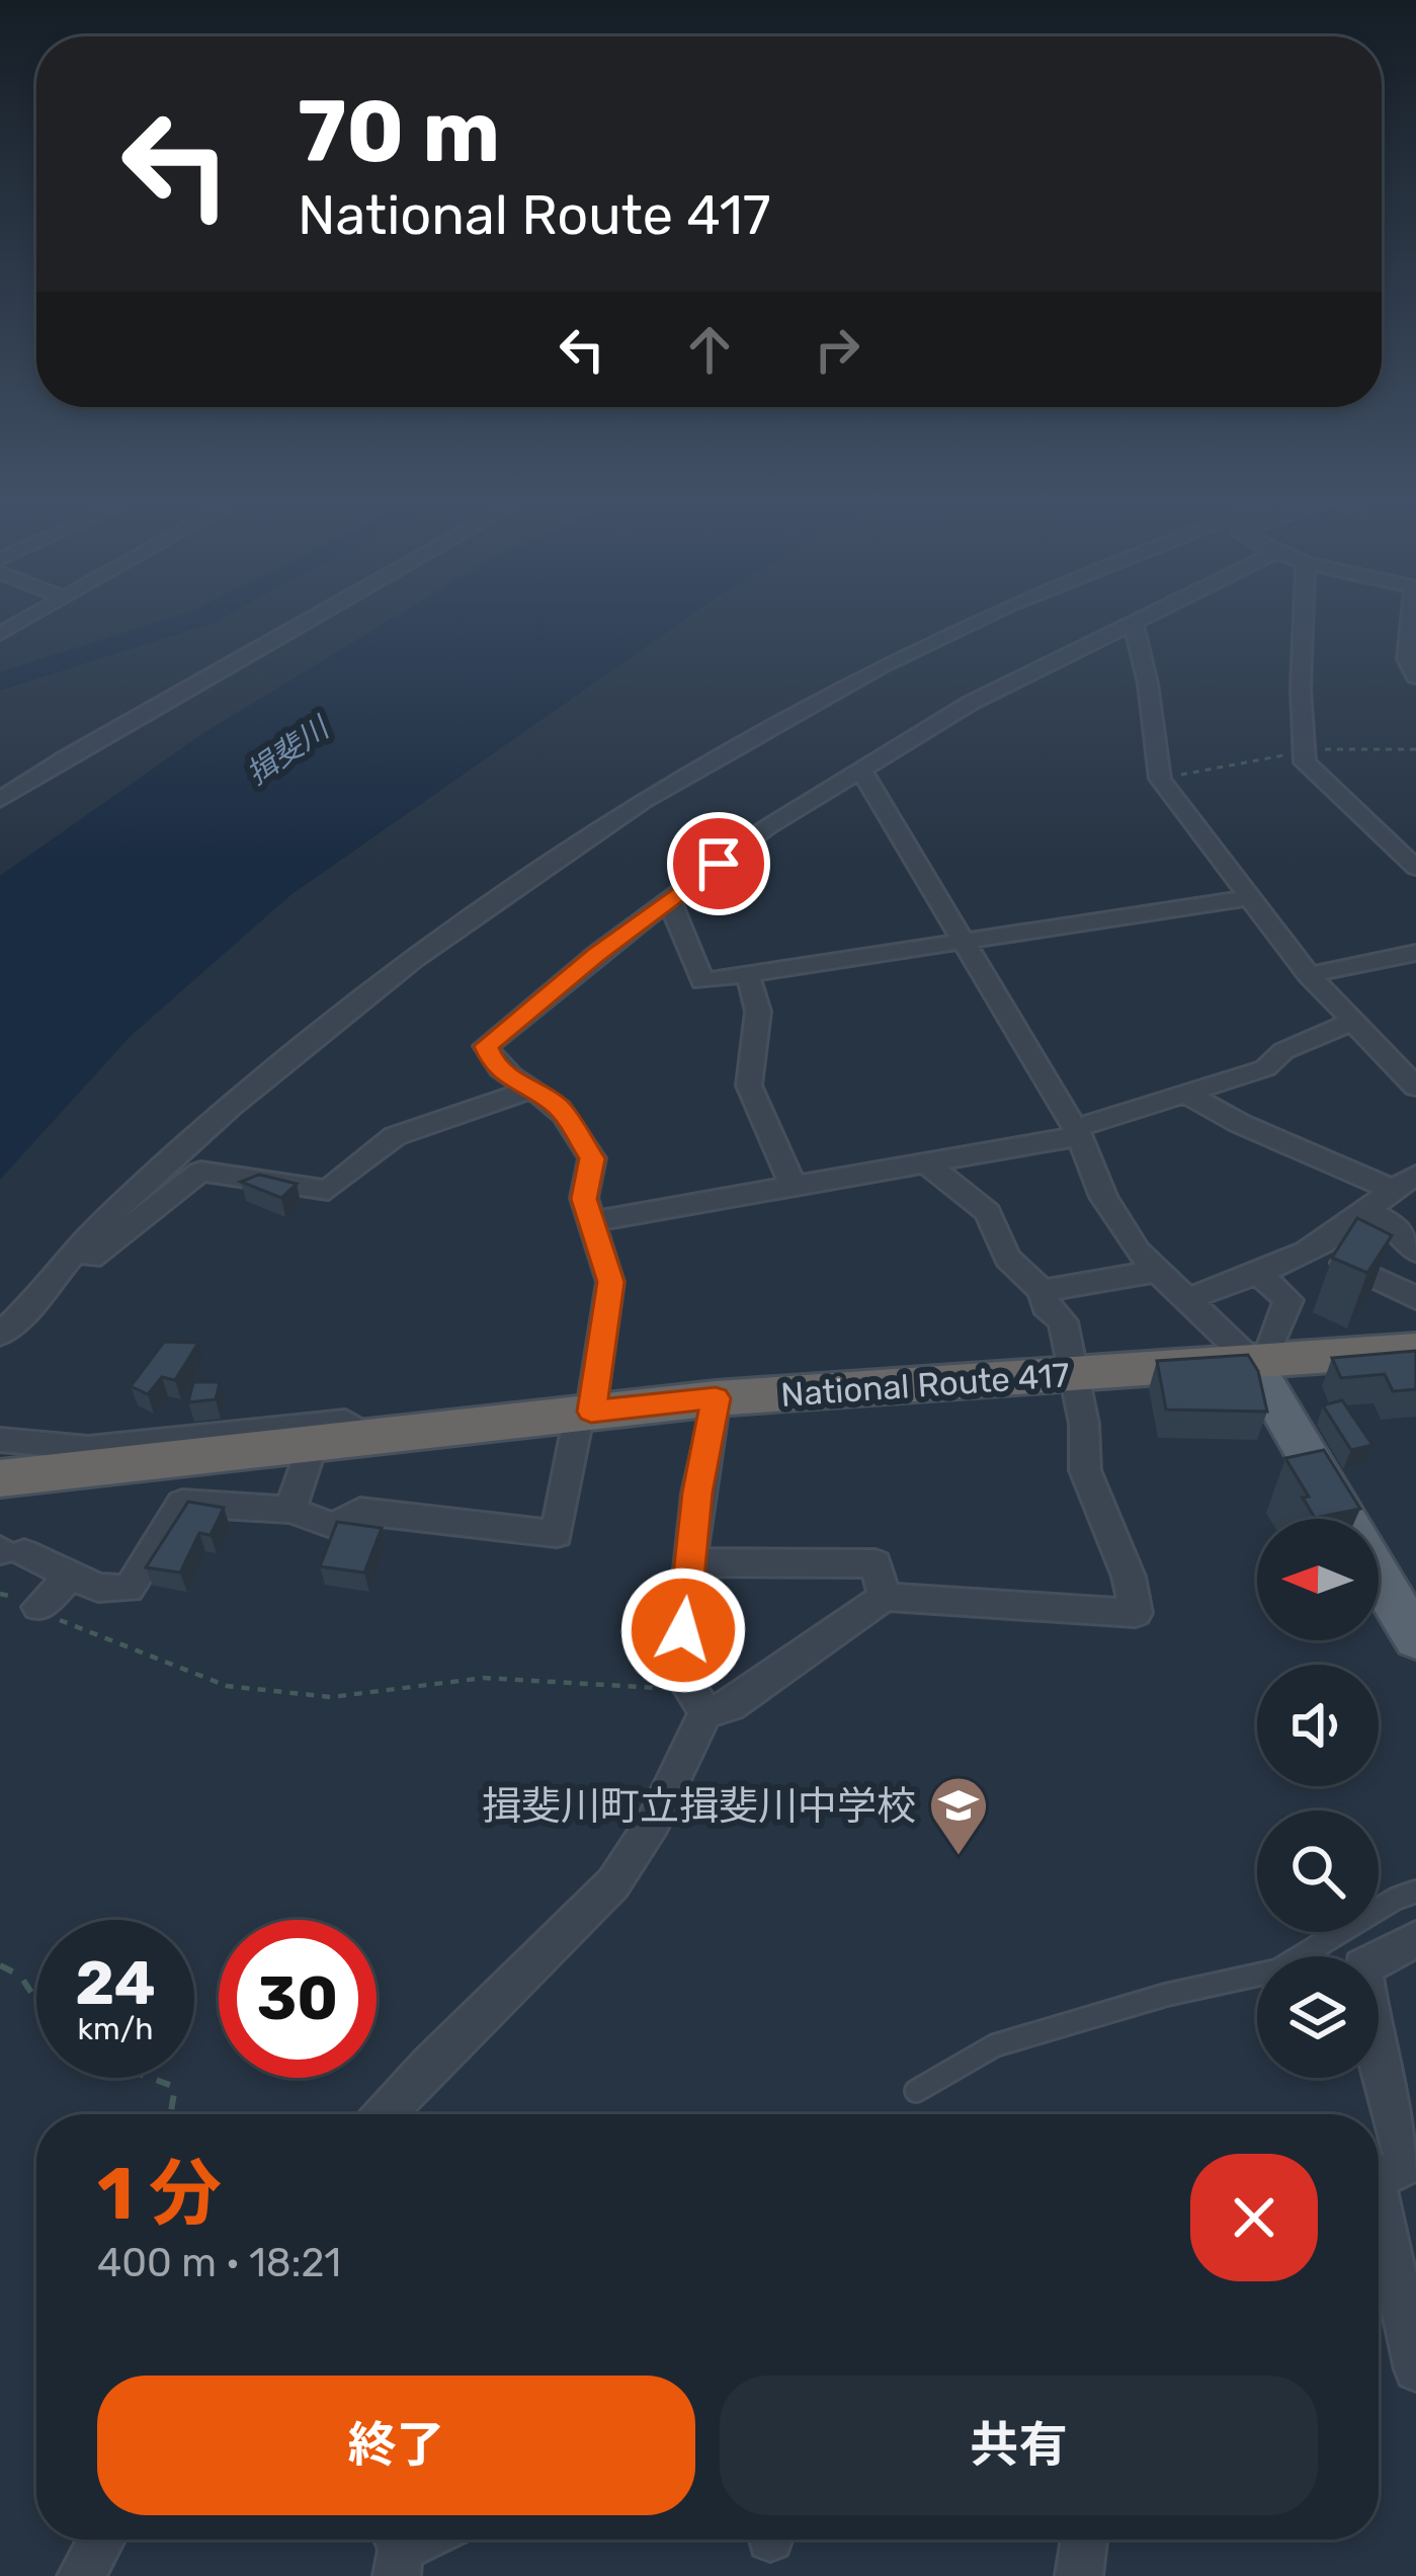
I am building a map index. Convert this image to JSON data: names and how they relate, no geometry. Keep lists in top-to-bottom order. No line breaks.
{"streets":{"highway":["National Route 417"]},"water":["揖斐川"],"places":{"school or university":["揖斐川町立揖斐川中学校"]},"north":"left","page":{"turn":["70 m","National Route 417"],"speed":"24 km/h","limit":"30","heading":["1 分","400 m · 18:21"],"buttons":["終了","共有"]}}
